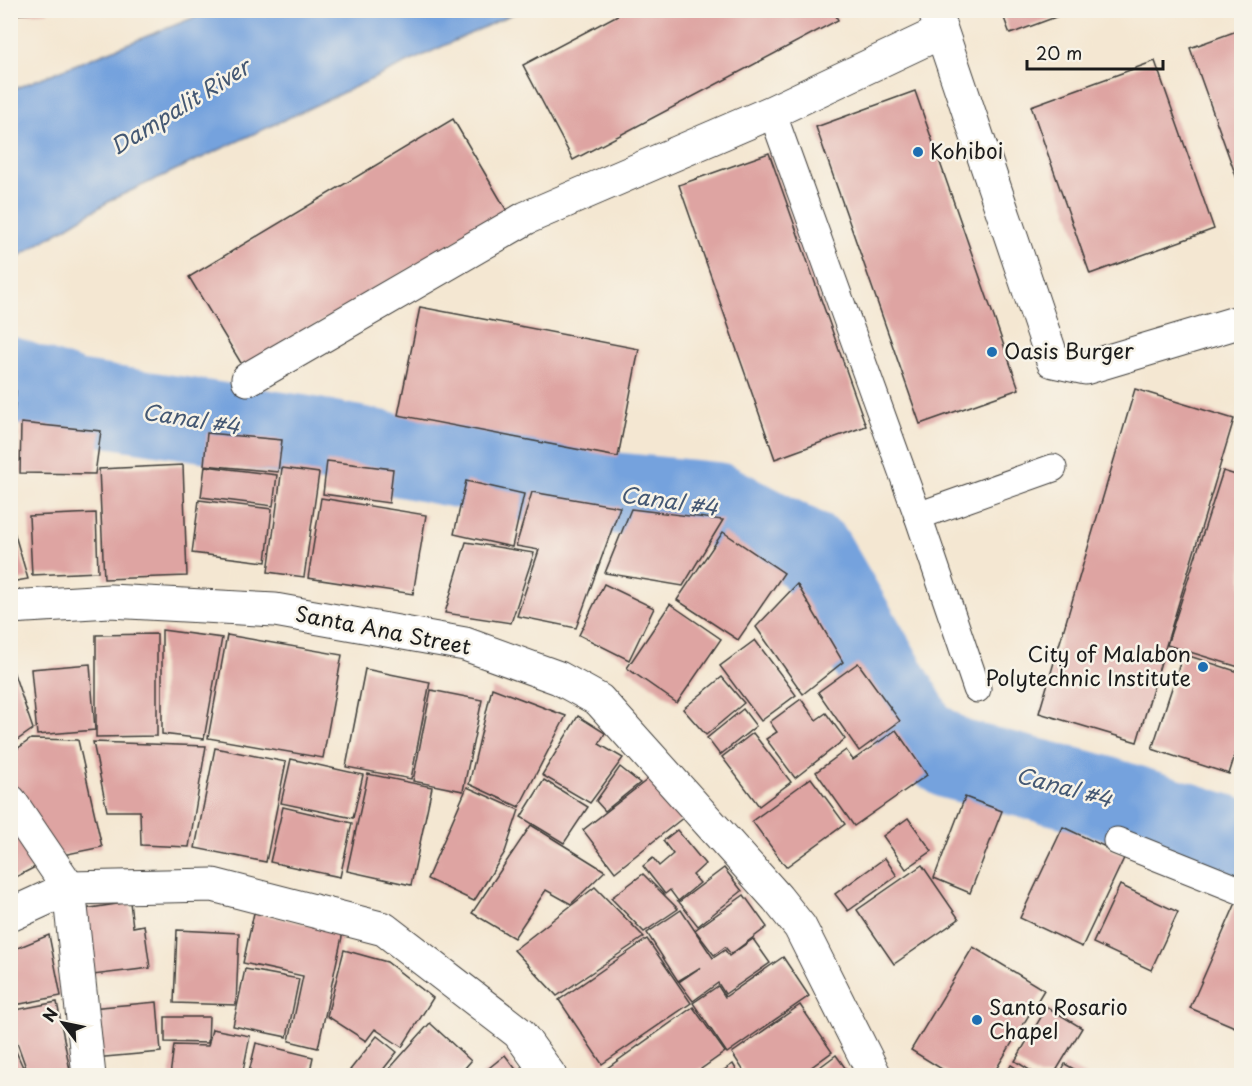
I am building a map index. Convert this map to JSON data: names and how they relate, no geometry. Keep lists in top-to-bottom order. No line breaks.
{"streets":{"street":["Santa Ana Street"]},"water":["Dampalit River","Canal #4"],"places":["Kohiboi","Oasis Burger","City of Malabon Polytechnic Institute","Santo Rosario Chapel"],"scale_bar":"20 m","north":"top left"}
